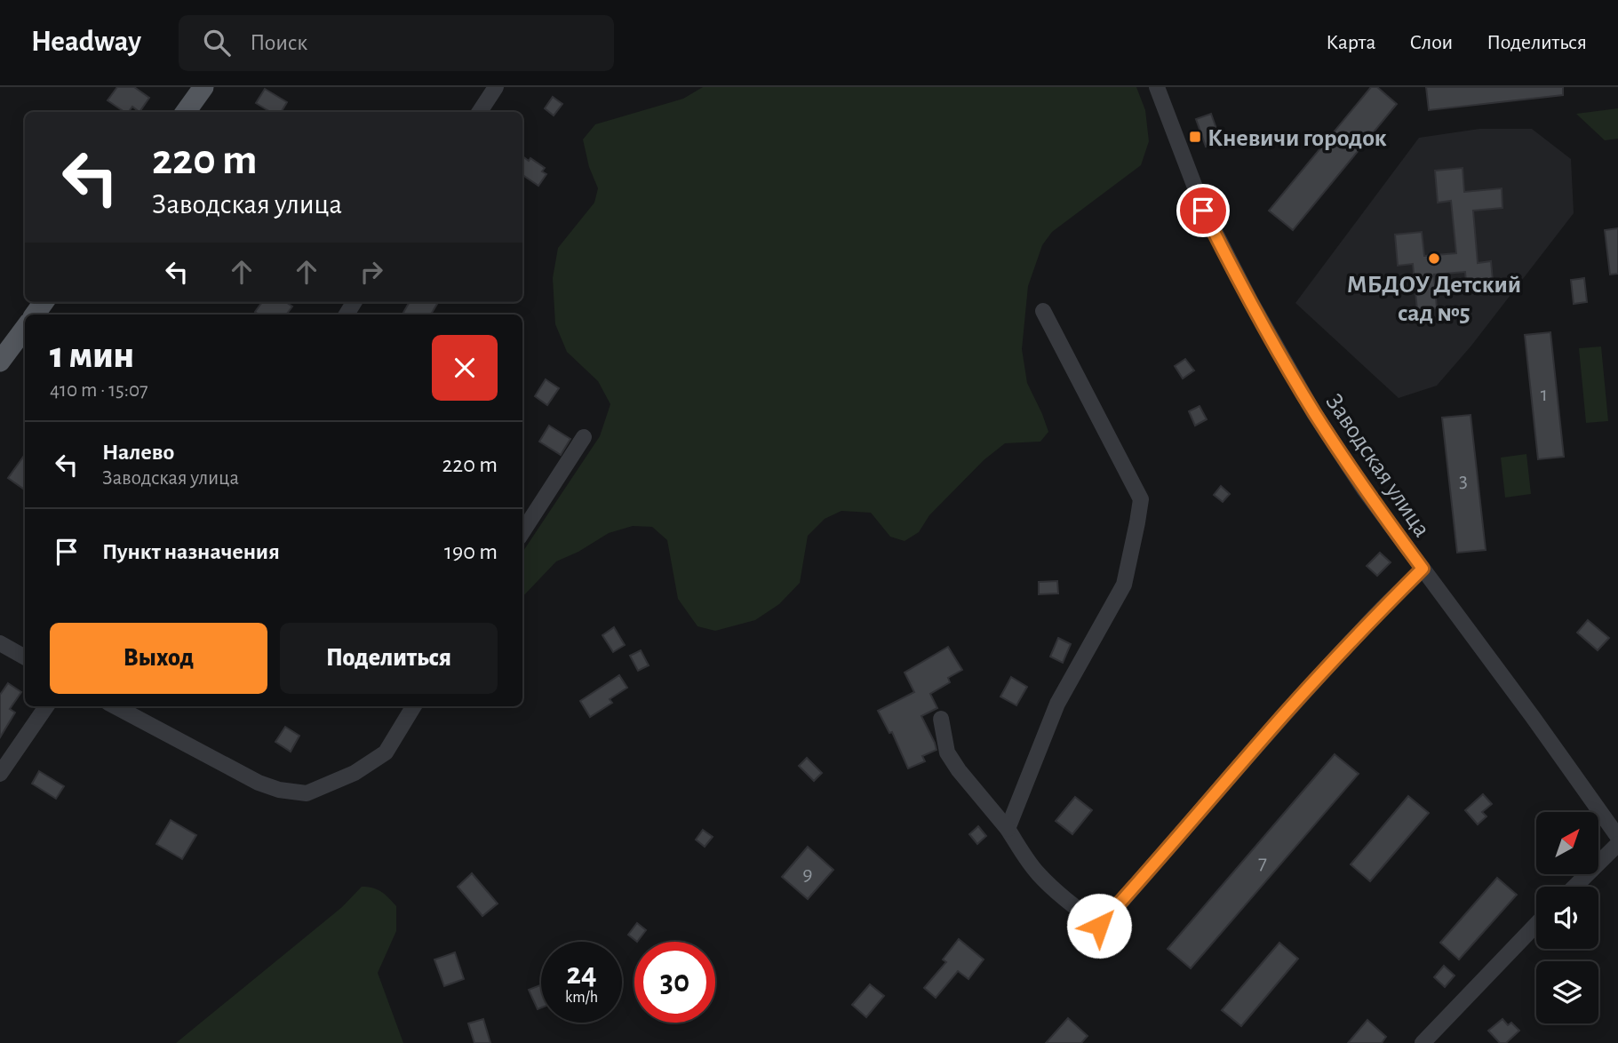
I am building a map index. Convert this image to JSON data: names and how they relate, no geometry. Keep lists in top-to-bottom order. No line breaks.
{"streets":{"street":["Заводская улица"]},"places":{"transit":["Кневичи городок"],"other":["МБДОУ Детский сад №5"]},"house_numbers":["1","3","7","9"],"north":"top right","page":{"header":"Headway","search":"Поиск","nav":["Карта","Слои","Поделиться"],"turn":["220 m","Заводская улица"],"heading":["1 мин","410 m · 15:07"],"list":[{"name":"Налево","note":"Заводская улица","value":"220 m"},{"name":"Пункт назначения","value":"190 m"}],"buttons":["Выход","Поделиться"],"speed":"24 km/h","limit":"30"}}
